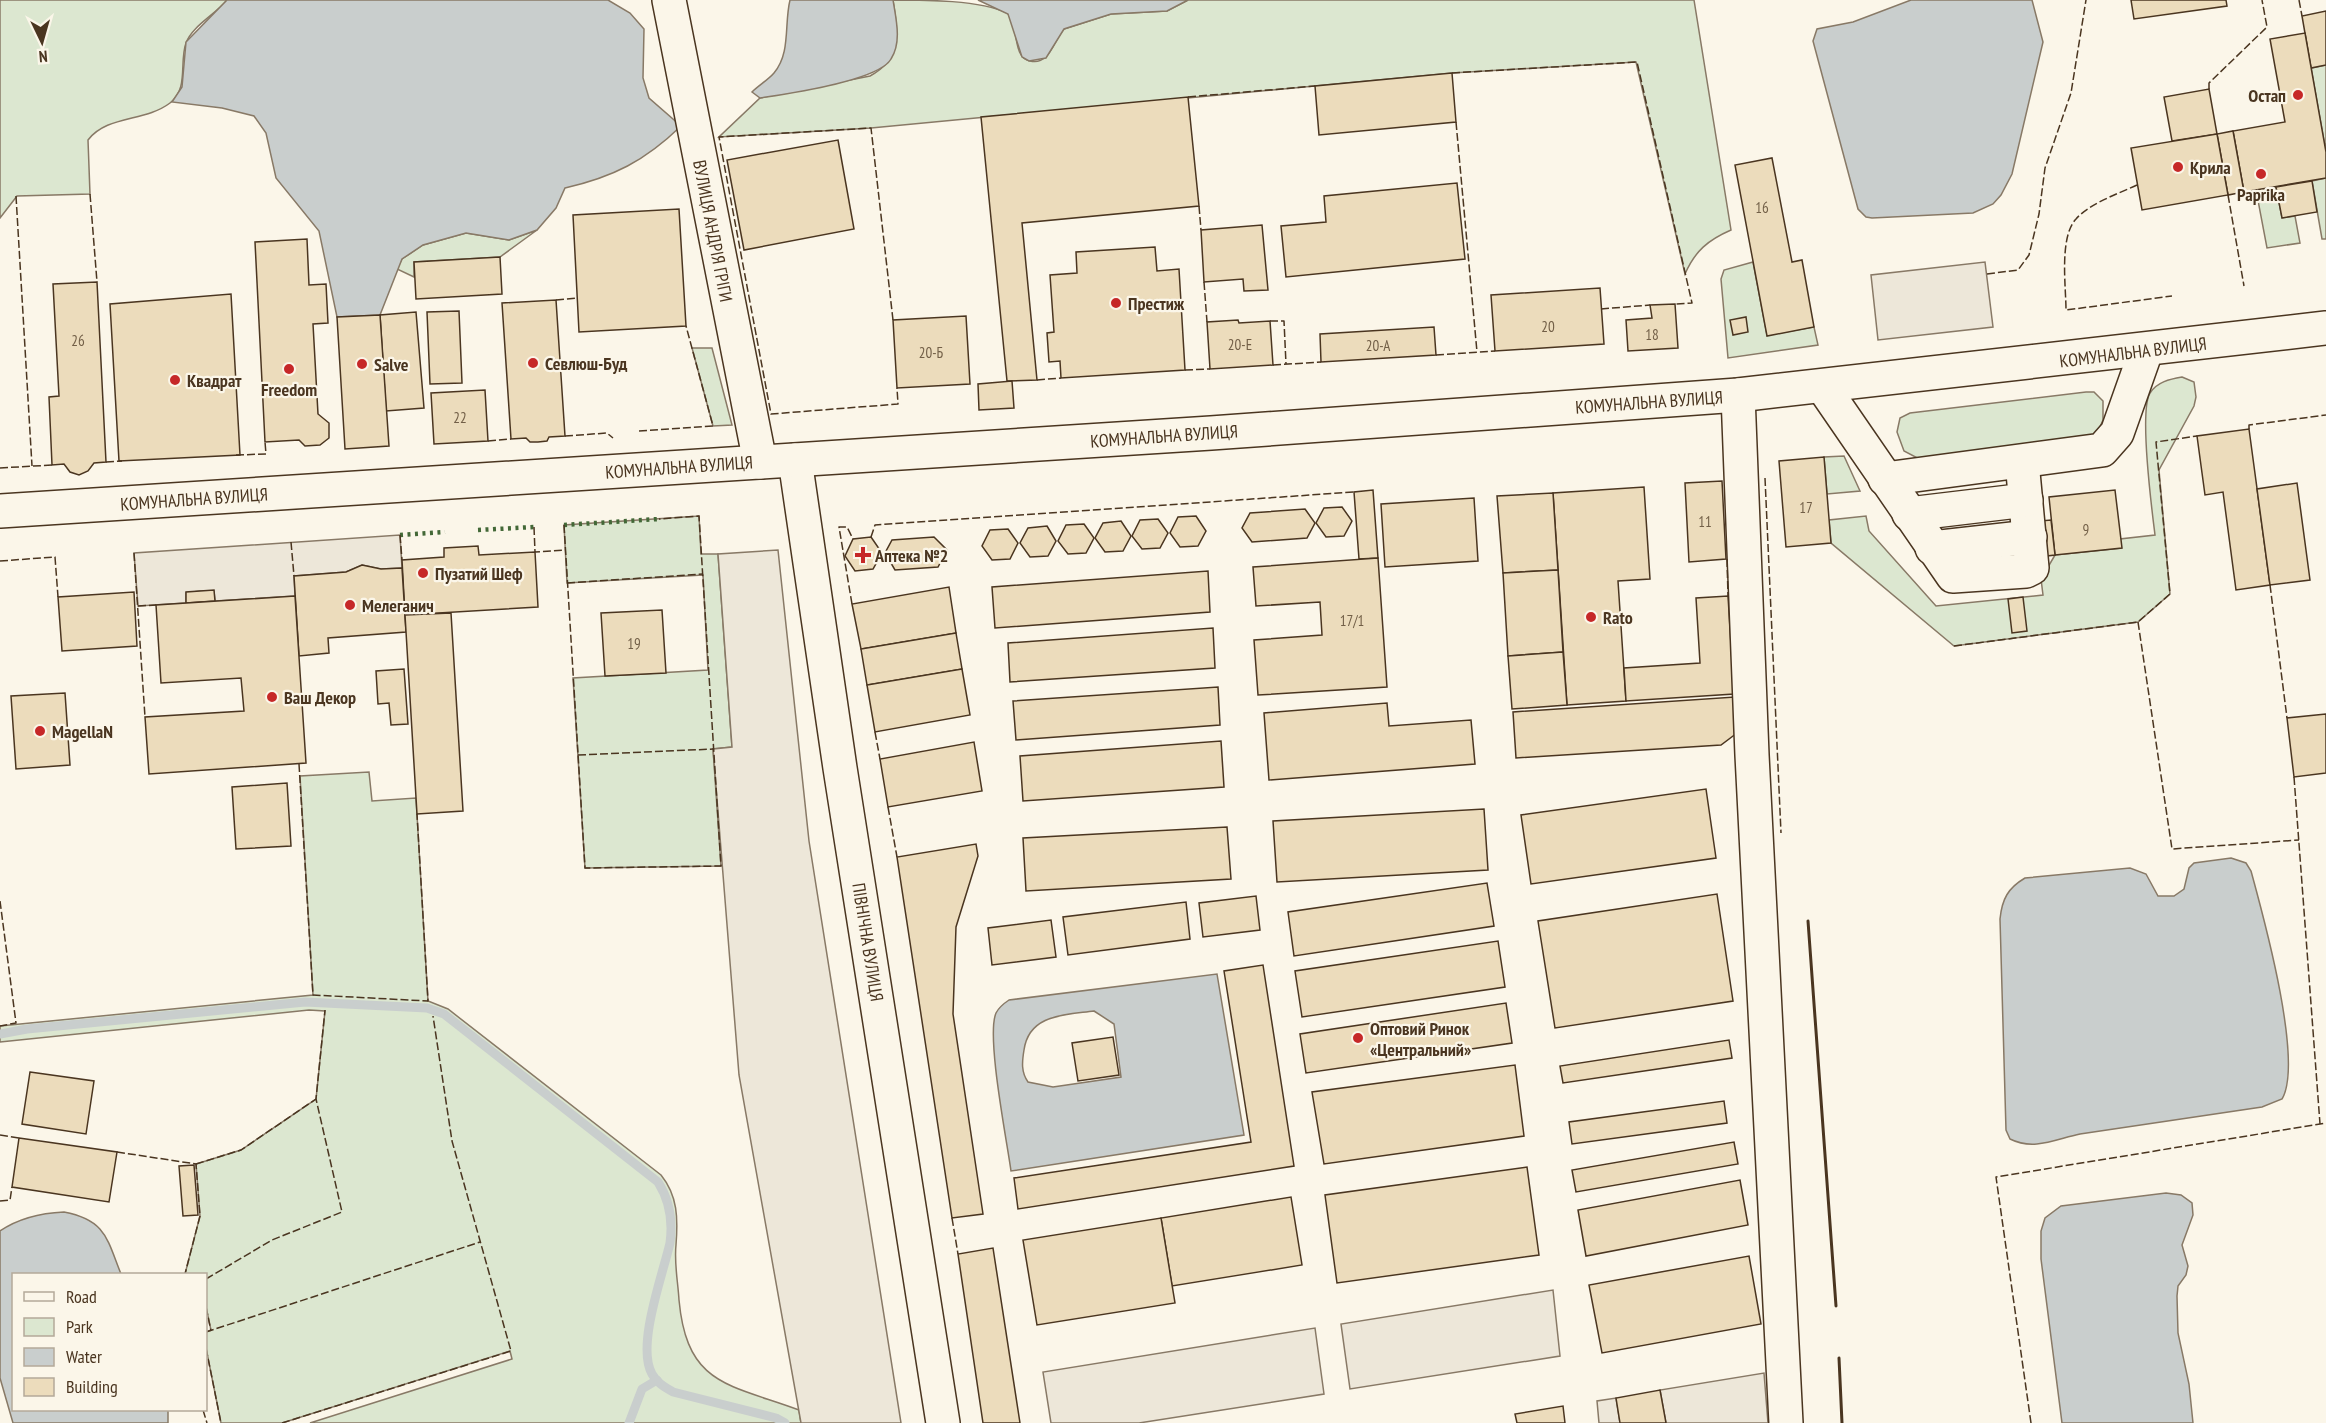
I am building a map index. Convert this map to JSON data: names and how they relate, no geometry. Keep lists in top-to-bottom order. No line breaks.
{"streets":{"main road":["ВУЛИЦЯ АНДРІЯ ГРІГИ","КОМУНАЛЬНА ВУЛИЦЯ","ПІВНІЧНА ВУЛИЦЯ"]},"crossings":[["ВУЛИЦЯ АНДРІЯ ГРІГИ","КОМУНАЛЬНА ВУЛИЦЯ"],["КОМУНАЛЬНА ВУЛИЦЯ","ПІВНІЧНА ВУЛИЦЯ"]],"places":{"other":["Остап","Крила","Paprika","Престиж","Севлюш-Буд","Salve","Freedom","Квадрат","Пузатий Шеф","Мелеганич","Rato","Ваш Декор","MagellaN","Оптовий Ринок «Центральний»"],"health":["Аптека №2"]},"house_numbers":["16","20","18","26","20-Е","20-А","20-Б","22","17","11","9","17/1","19"],"legend":["Road","Park","Water","Building"],"north":"bottom"}
